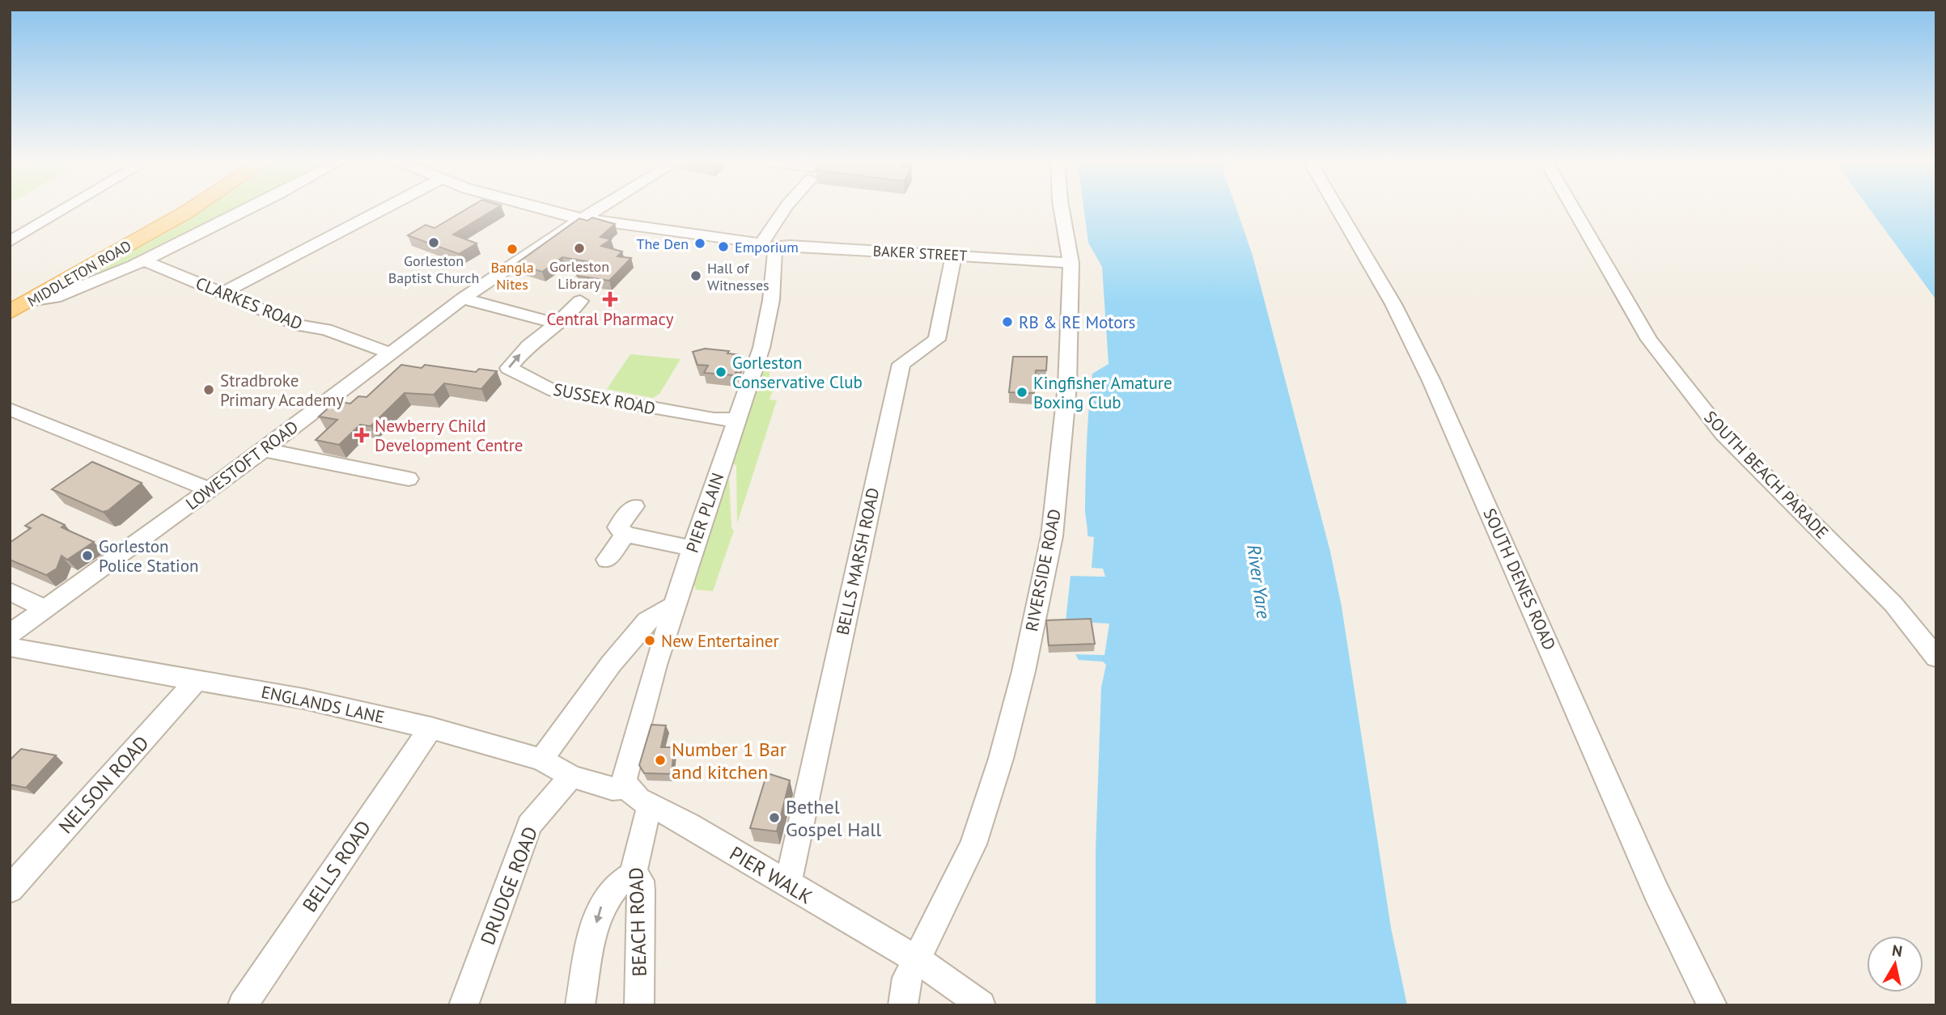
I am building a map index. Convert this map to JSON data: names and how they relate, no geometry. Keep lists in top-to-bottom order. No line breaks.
{"streets":{"main road":["MIDDLETON ROAD"],"street":["BAKER STREET","CLARKES ROAD","SUSSEX ROAD","LOWESTOFT ROAD","SOUTH BEACH PARADE","PIER PLAIN","BELLS MARSH ROAD","RIVERSIDE ROAD","SOUTH DENES ROAD","ENGLANDS LANE","NELSON ROAD","BELLS ROAD","PIER WALK","DRUDGE ROAD","BEACH ROAD"]},"crossings":[["BAKER STREET","LOWESTOFT ROAD"],["BAKER STREET","PIER PLAIN"],["BAKER STREET","BELLS MARSH ROAD"],["BAKER STREET","RIVERSIDE ROAD"],["CLARKES ROAD","LOWESTOFT ROAD"],["SUSSEX ROAD","PIER PLAIN"],["PIER PLAIN","ENGLANDS LANE"],["PIER PLAIN","PIER WALK"],["BELLS MARSH ROAD","PIER WALK"],["RIVERSIDE ROAD","PIER WALK"],["ENGLANDS LANE","NELSON ROAD"],["ENGLANDS LANE","BELLS ROAD"],["ENGLANDS LANE","PIER WALK"],["ENGLANDS LANE","DRUDGE ROAD"],["PIER WALK","BEACH ROAD"]],"water":["River Yare"],"places":{"other":["Gorleston Baptist Church","The Den","Emporium","Gorleston Library","Bangla Nites","Hall of Witnesses","RB & RE Motors","Gorleston Conservative Club","Stradbroke Primary Academy","Kingfisher Amature Boxing Club","Gorleston Police Station","New Entertainer","Number 1 Bar and kitchen","Bethel Gospel Hall"],"health":["Central Pharmacy","Newberry Child Development Centre"]},"north":"top"}
